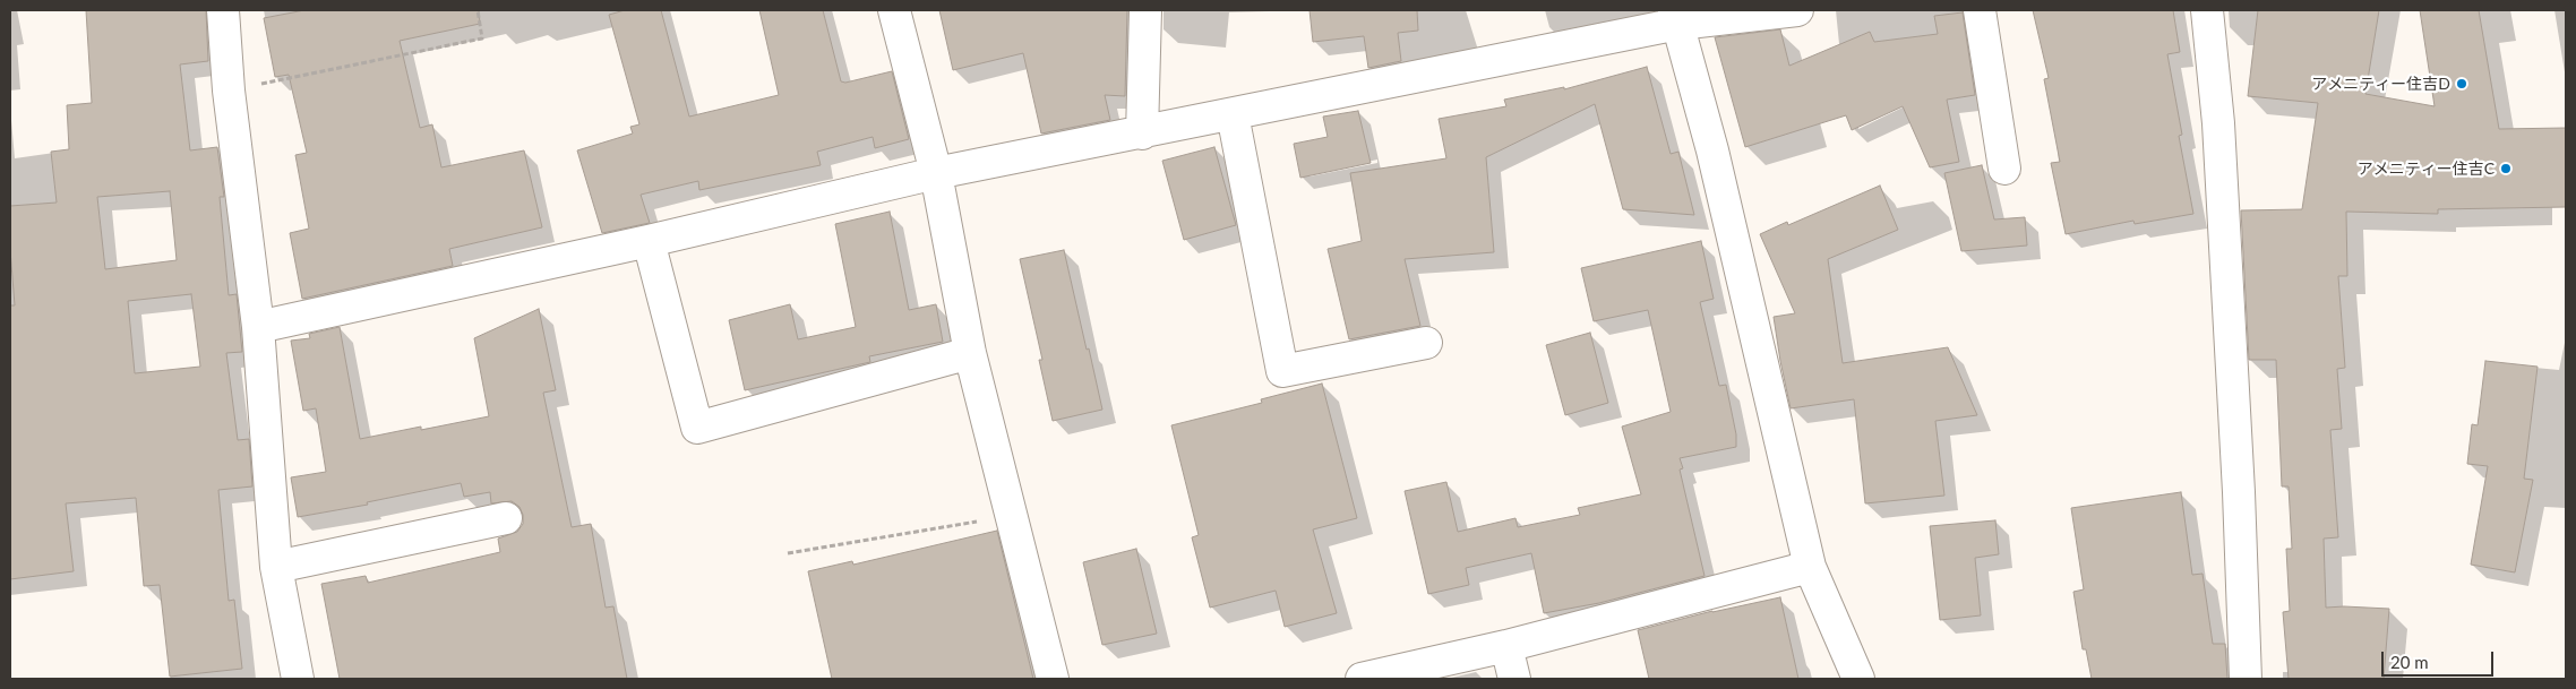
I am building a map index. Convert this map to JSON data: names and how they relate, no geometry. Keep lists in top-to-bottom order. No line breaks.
{"places":["アメニティー住吉D","アメニティー住吉C"],"scale_bar":"20 m"}
